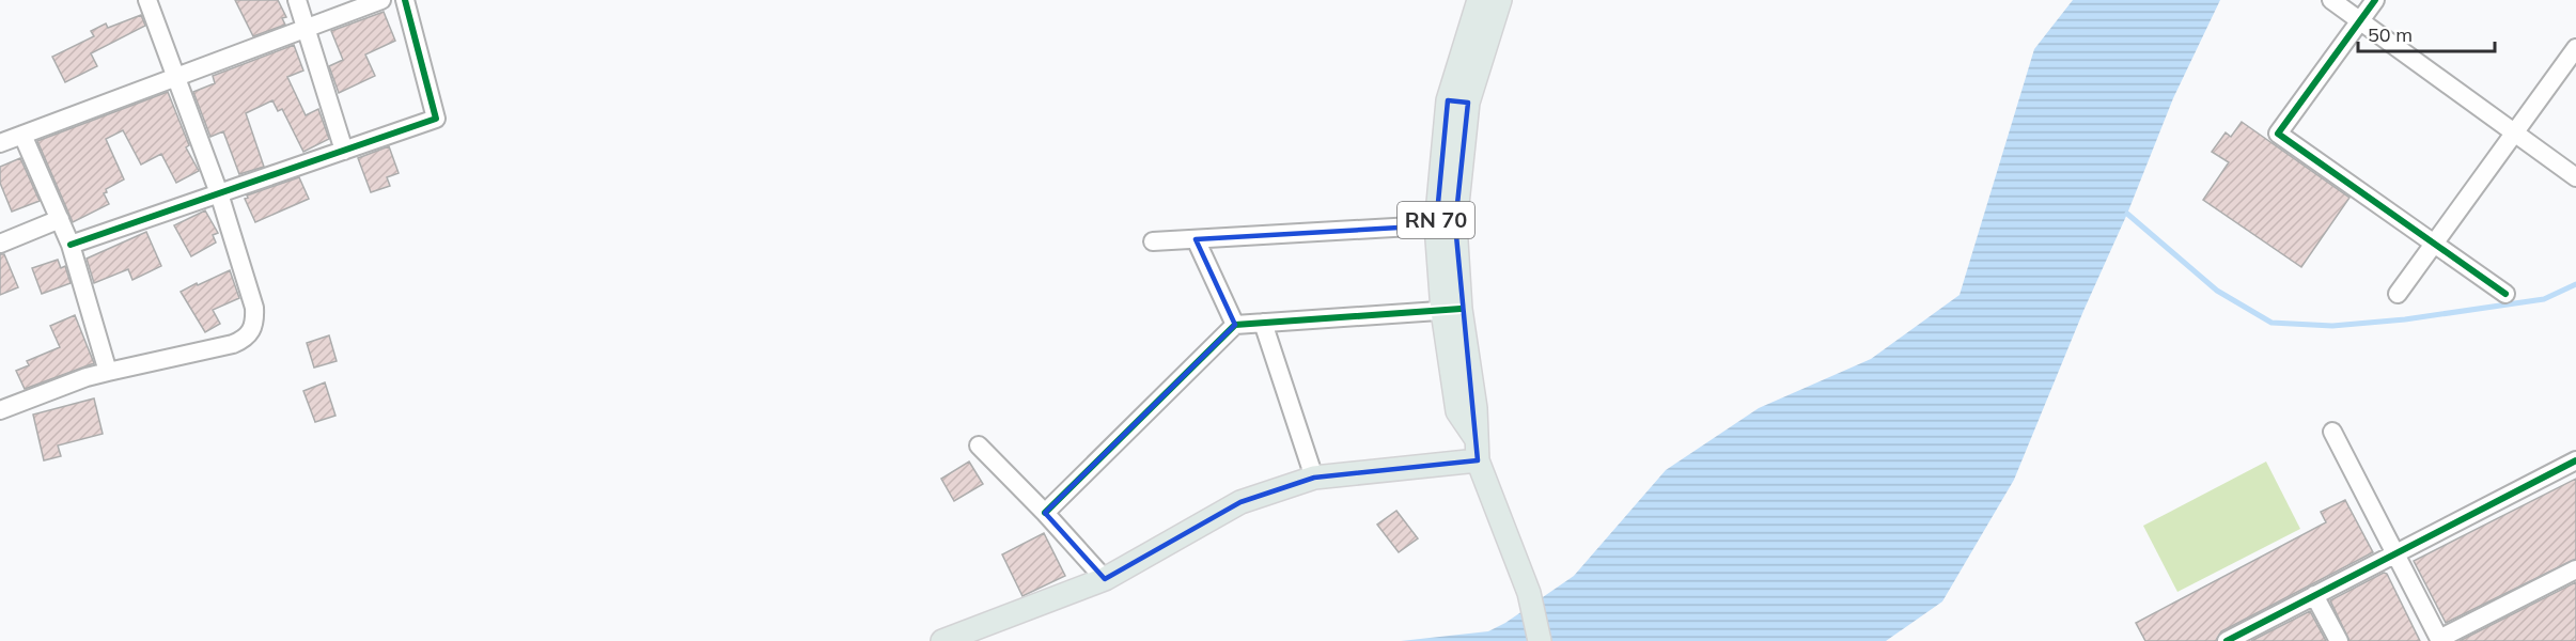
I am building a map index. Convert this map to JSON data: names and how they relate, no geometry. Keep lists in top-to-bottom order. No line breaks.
{"streets":{"main road":["RN 70"]},"scale_bar":"50 m"}
